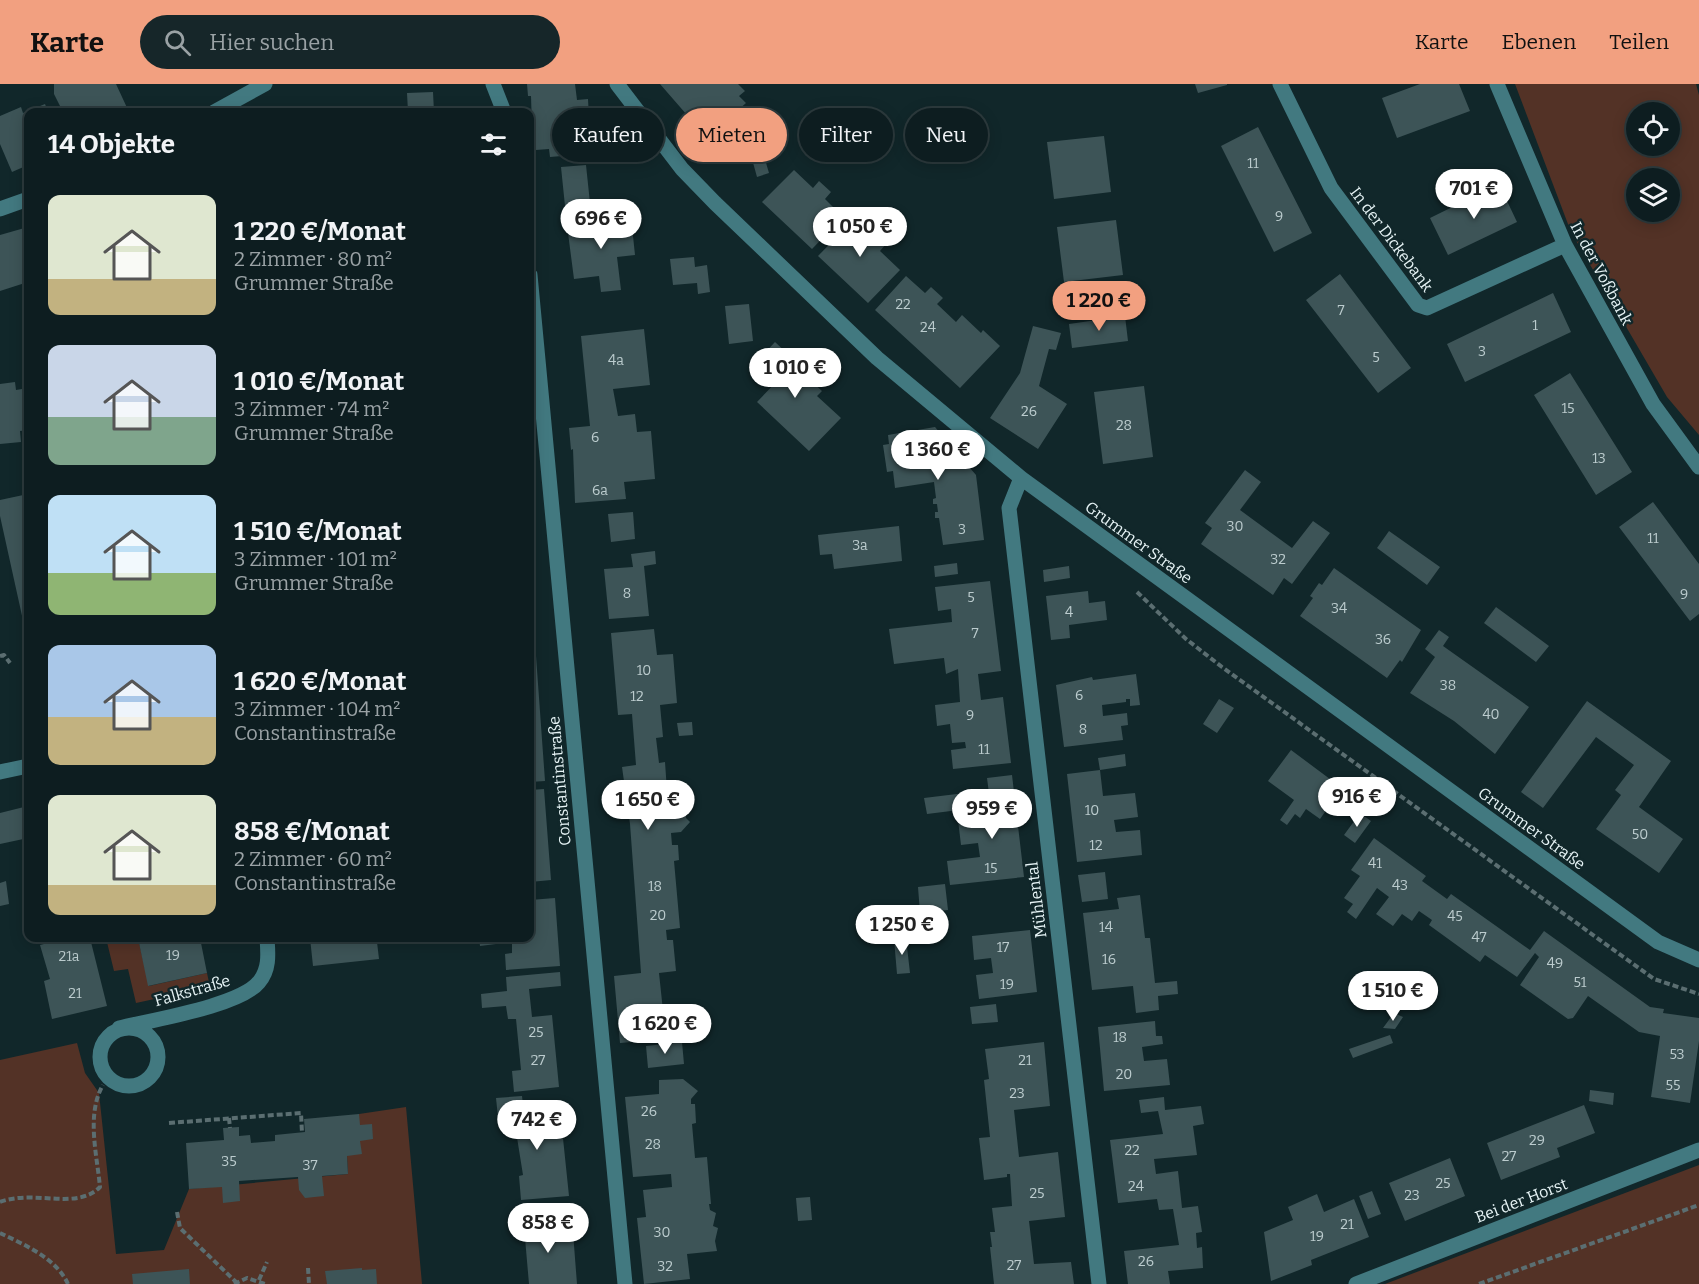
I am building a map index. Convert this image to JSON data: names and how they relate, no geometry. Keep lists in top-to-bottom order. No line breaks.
{"streets":{"street":["In der Dickebank","In der Voßbank","Grummer Straße","Constantinstraße","Mühlental","Falkstraße","Bei der Horst"]},"crossings":[["In der Dickebank","In der Voßbank"],["Grummer Straße","Mühlental"]],"house_numbers":["11","9","22","7","1","24","3","5","4a","15","26","28","6","13","6a","30","3","11","3a","32","8","9","5","34","4","7","36","10","38","6","12","40","9","8","11","10","50","12","41","15","43","18","20","45","14","47","17","19","21a","16","49","51","19","21","25","18","53","27","21","20","55","23","26","29","28","22","27","35","37","25","24","25","23","21","30","19","26","27","32"],"page":{"header":"Karte","search":"Hier suchen","nav":["Karte","Ebenen","Teilen"],"chip":["Kaufen","Mieten","Filter","Neu"],"heading":"14 Objekte","price":["701 €","696 €","1 050 €","1 220 €","1 010 €","1 360 €","916 €","1 650 €","959 €","1 250 €","1 510 €","1 620 €","742 €","858 €"],"list":[{"name":"1 220 €/Monat","note":"2 Zimmer · 80 m² · Grummer Straße"},{"name":"1 010 €/Monat","note":"3 Zimmer · 74 m² · Grummer Straße"},{"name":"1 510 €/Monat","note":"3 Zimmer · 101 m² · Grummer Straße"},{"name":"1 620 €/Monat","note":"3 Zimmer · 104 m² · Constantinstraße"},{"name":"858 €/Monat","note":"2 Zimmer · 60 m² · Constantinstraße"}]}}
